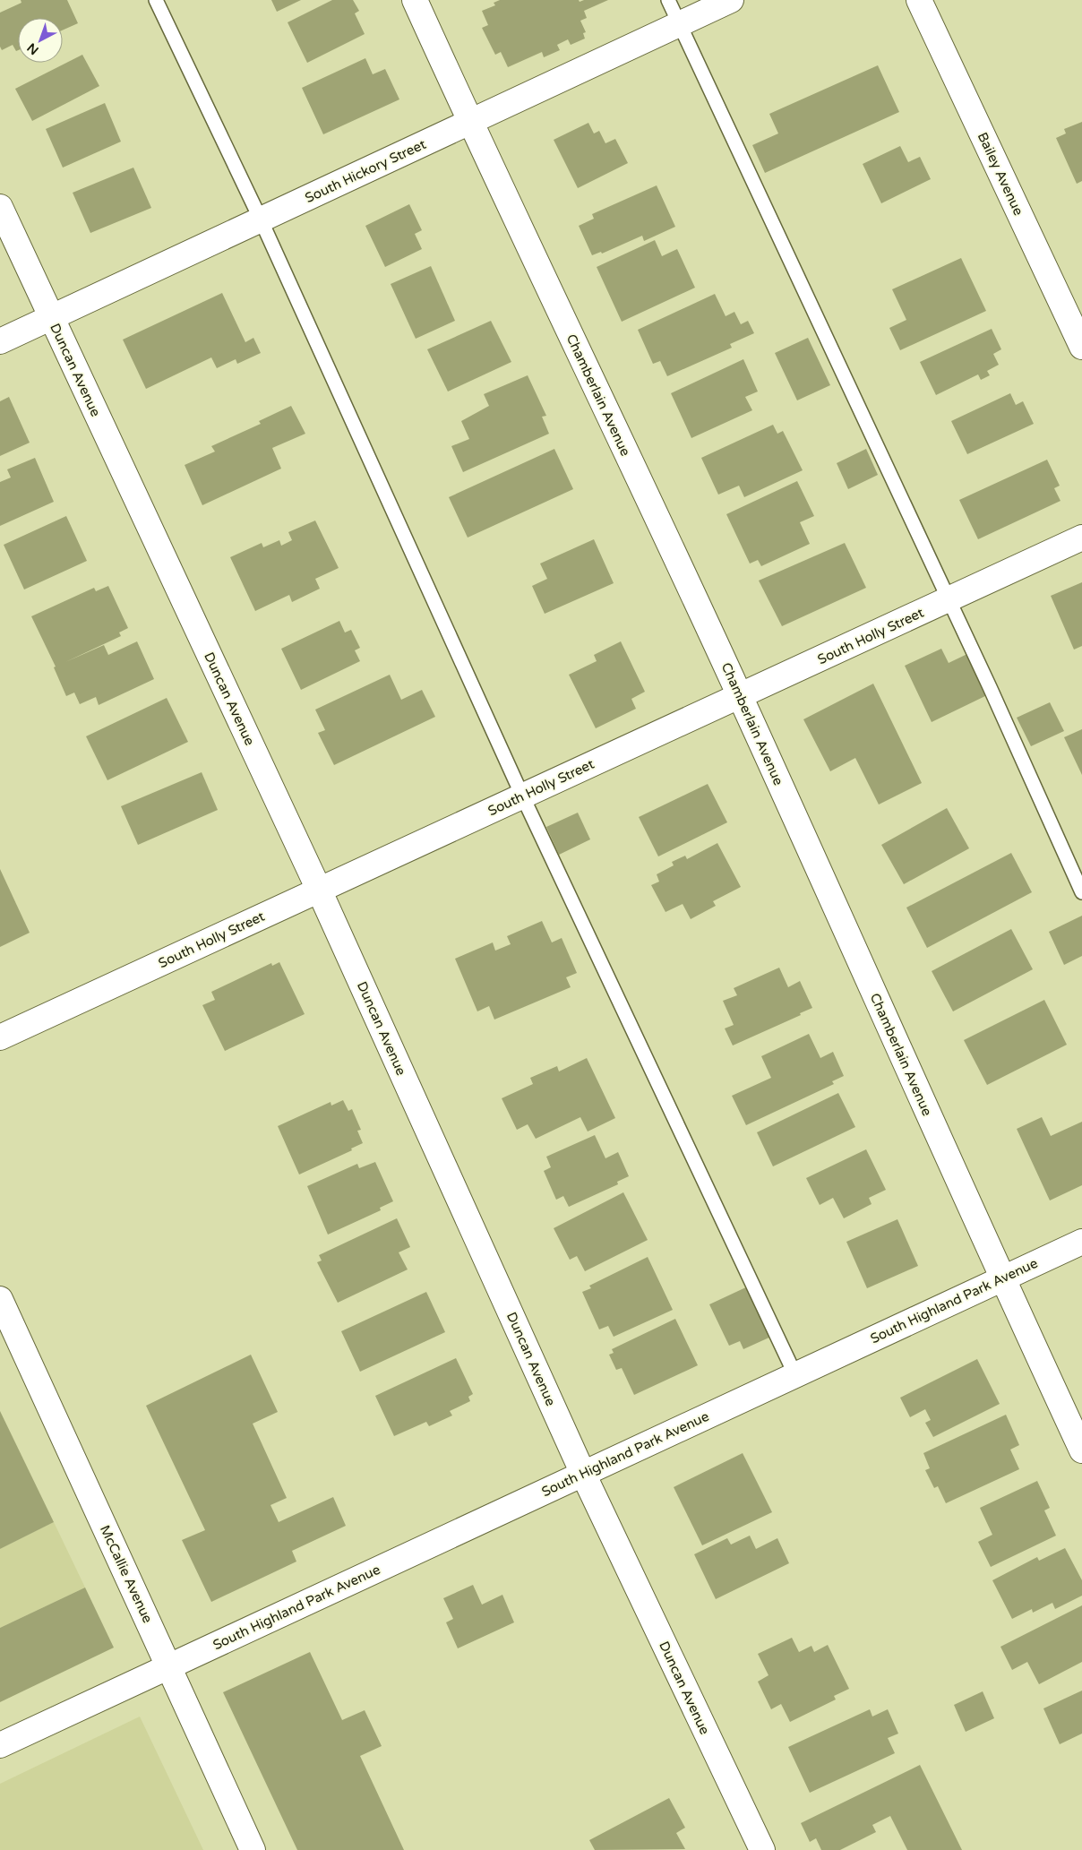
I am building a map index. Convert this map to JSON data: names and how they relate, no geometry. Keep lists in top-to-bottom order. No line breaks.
{"streets":{"street":["South Hickory Street","Bailey Avenue","Duncan Avenue","Chamberlain Avenue","South Holly Street","South Highland Park Avenue","McCallie Avenue"]},"crossings":[["South Hickory Street","Duncan Avenue"],["South Hickory Street","Chamberlain Avenue"],["Duncan Avenue","South Holly Street"],["Duncan Avenue","South Highland Park Avenue"],["Chamberlain Avenue","South Holly Street"],["Chamberlain Avenue","South Highland Park Avenue"],["South Highland Park Avenue","McCallie Avenue"]],"north":"bottom left"}
